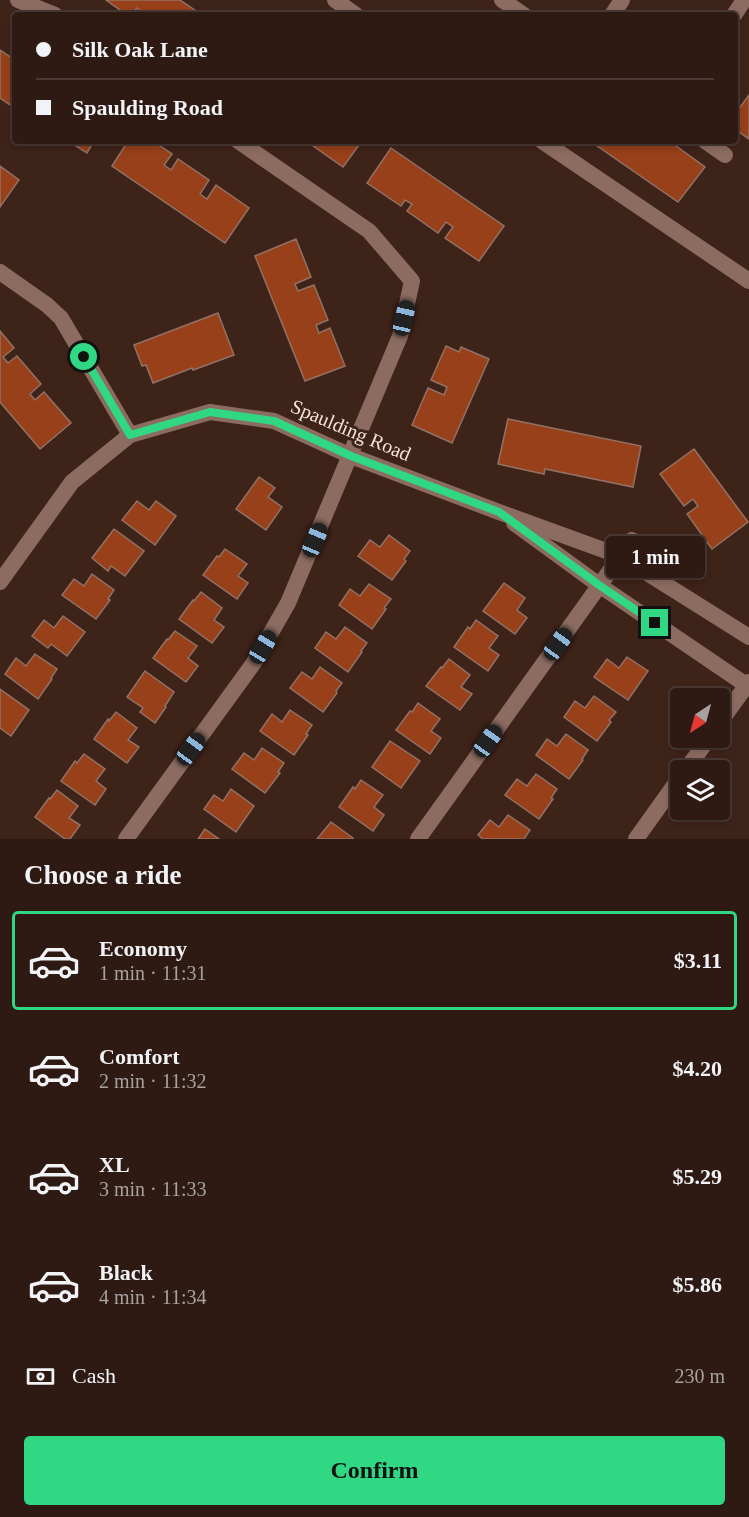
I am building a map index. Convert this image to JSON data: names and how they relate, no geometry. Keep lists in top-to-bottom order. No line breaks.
{"streets":{"street":["Spaulding Road"]},"north":"bottom left","page":{"banner":["Silk Oak Lane","Spaulding Road"],"bubble":"1 min","heading":"Choose a ride","list":[{"name":"Economy","note":"1 min · 11:31","value":"$3.11"},{"name":"Comfort","note":"2 min · 11:32","value":"$4.20"},{"name":"XL","note":"3 min · 11:33","value":"$5.29"},{"name":"Black","note":"4 min · 11:34","value":"$5.86"}],"pay":["Cash","230 m"],"buttons":"Confirm"}}
